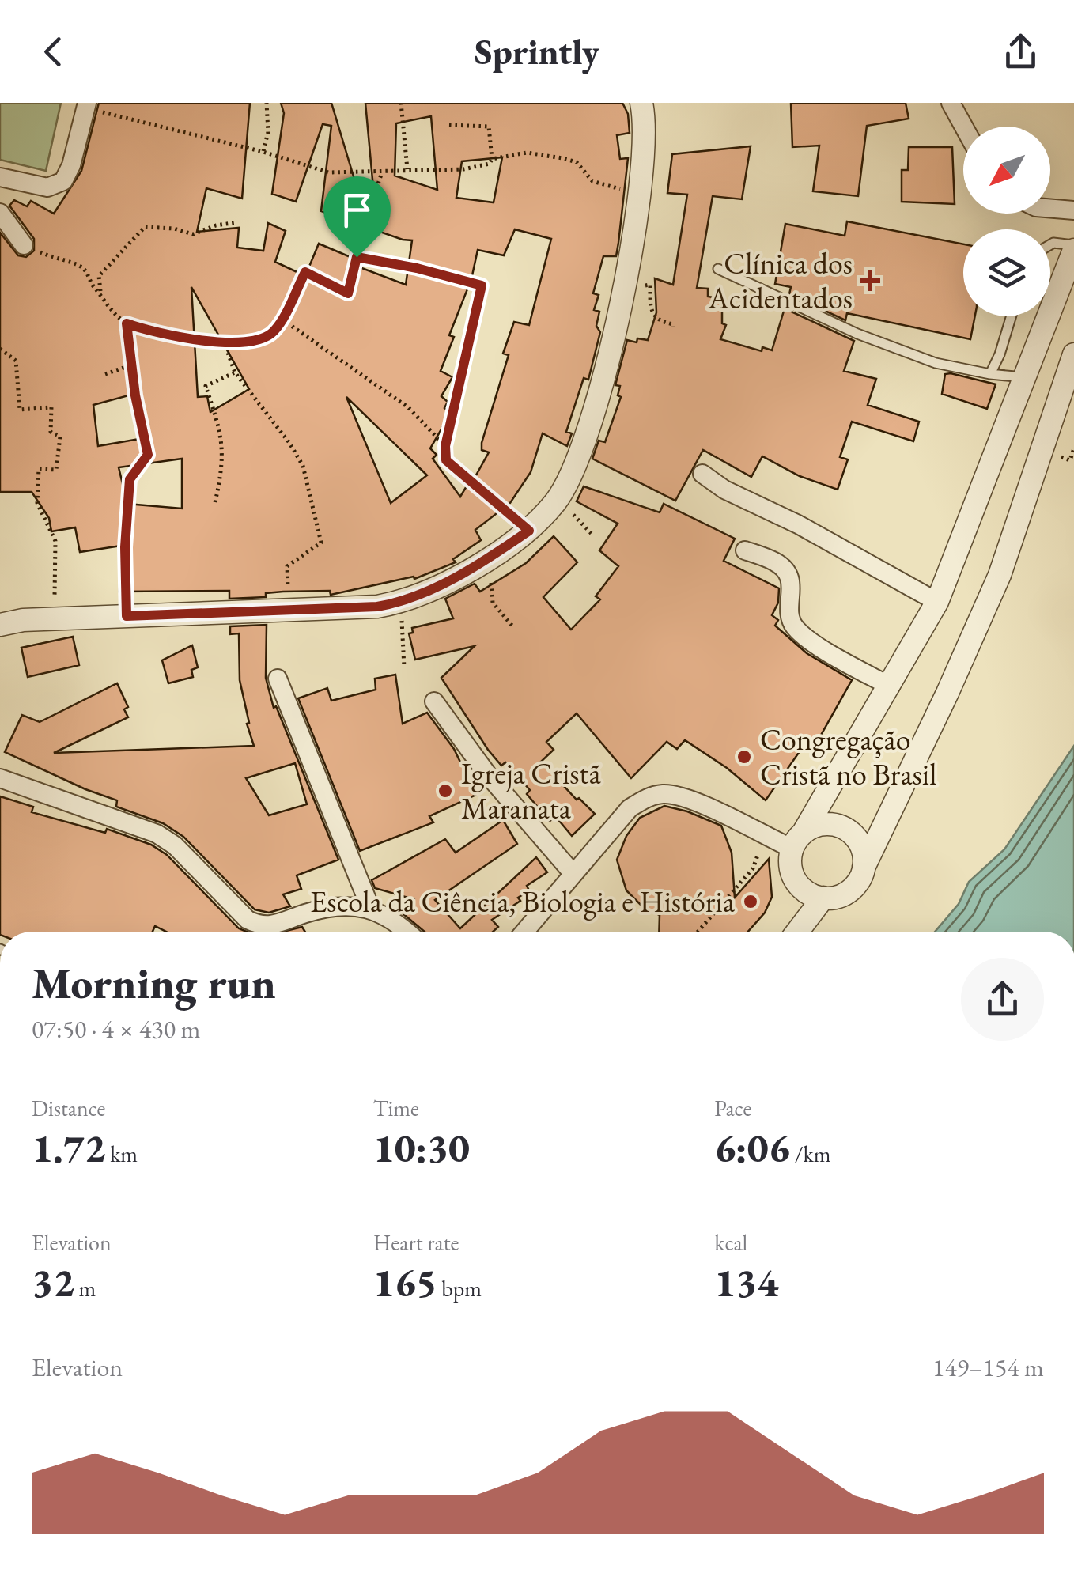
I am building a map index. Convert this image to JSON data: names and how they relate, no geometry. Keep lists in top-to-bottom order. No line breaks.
{"places":{"health":["Clínica dos Acidentados"],"other":["Congregação Cristã no Brasil","Igreja Cristã Maranata","Escola da Ciência, Biologia e História"]},"north":"bottom left","page":{"header":"Sprintly","heading":["Morning run","07:50 · 4 × 430 m"],"stats":[["Distance","1.72 km"],["Time","10:30"],["Pace","6:06 /km"],["Elevation","32 m"],["Heart rate","165 bpm"],["kcal","134"]],"chart":["Elevation","149–154 m"]}}
